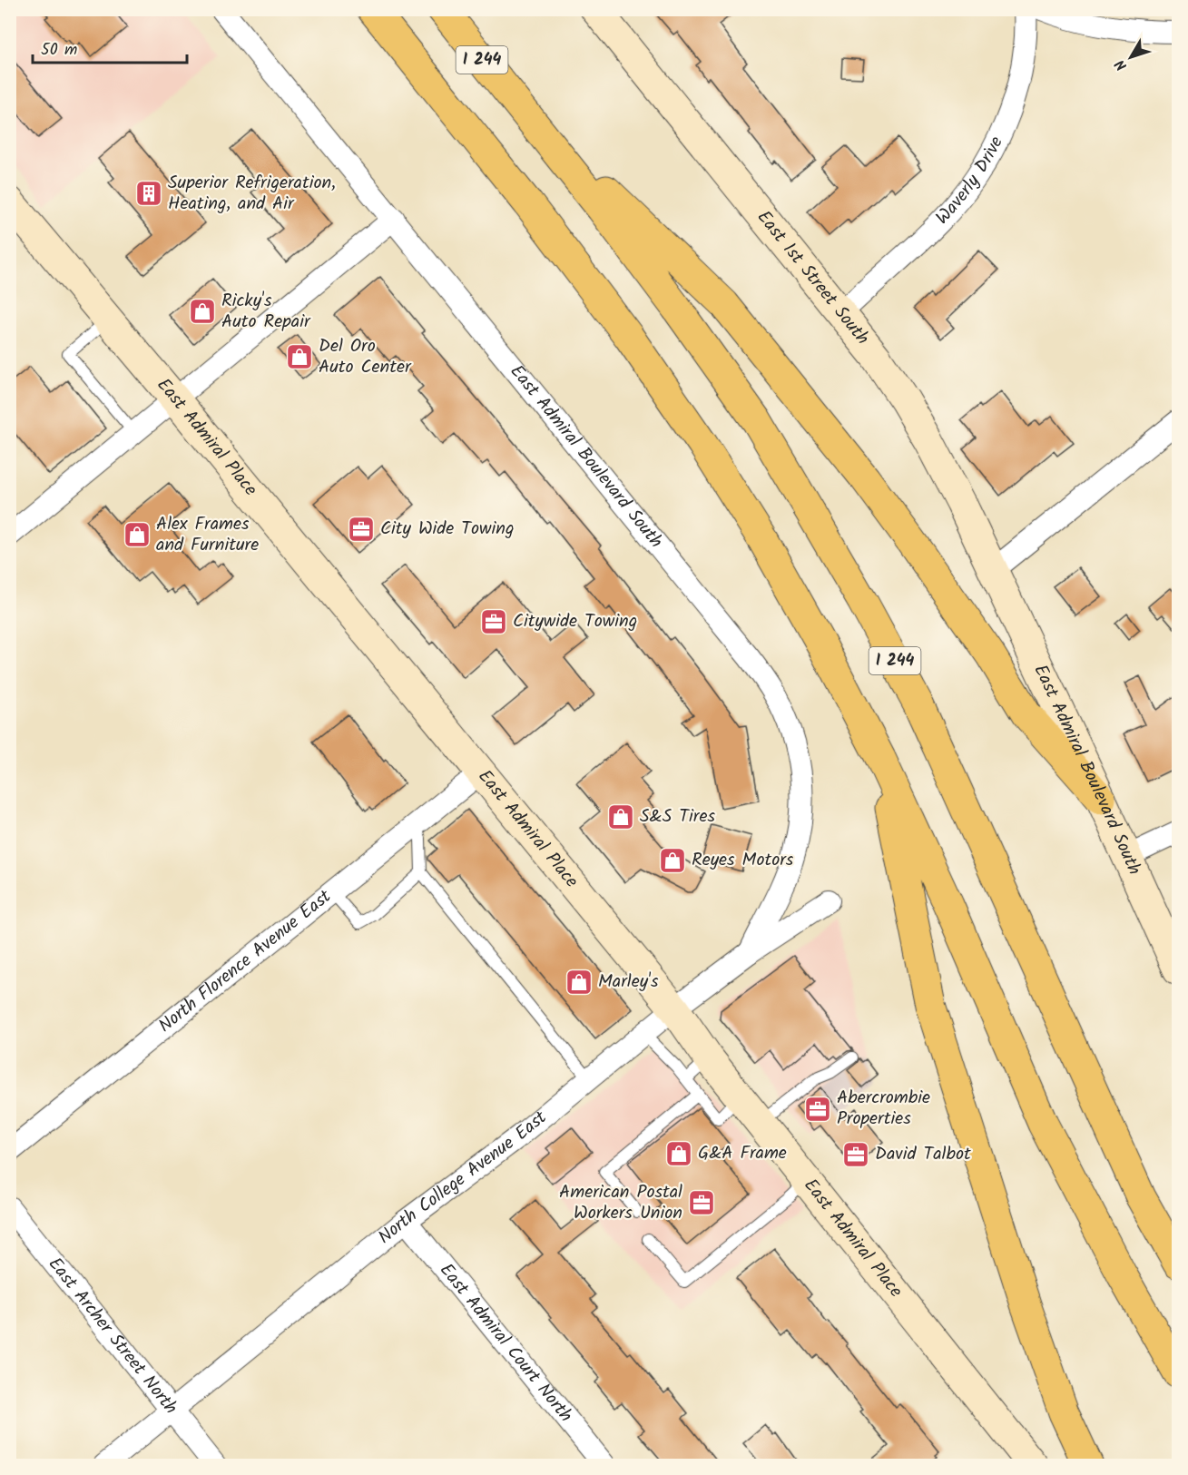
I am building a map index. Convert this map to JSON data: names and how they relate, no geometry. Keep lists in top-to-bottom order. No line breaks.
{"streets":{"highway":["I 244"],"main road":["East 1st Street South","East Admiral Place","East Admiral Boulevard South"],"street":["Waverly Drive","North Florence Avenue East","North College Avenue East","East Archer Street North","East Admiral Court North"]},"crossings":[["Waverly Drive","East 1st Street South"],["East 1st Street South","East Admiral Boulevard South"],["East Admiral Place","North Florence Avenue East"],["East Admiral Place","North College Avenue East"],["East Admiral Boulevard South","North College Avenue East"],["North College Avenue East","East Archer Street North"],["North College Avenue East","East Admiral Court North"]],"places":{"building":["Superior Refrigeration, Heating, and Air"],"shop":["Ricky's Auto Repair","Del Oro Auto Center","Alex Frames and Furniture","S&S Tires","Reyes Motors","Marley's","G&A Frame"],"office":["City Wide Towing","Citywide Towing","Abercrombie Properties","David Talbot","American Postal Workers Union"]},"scale_bar":"50 m","north":"bottom left"}
